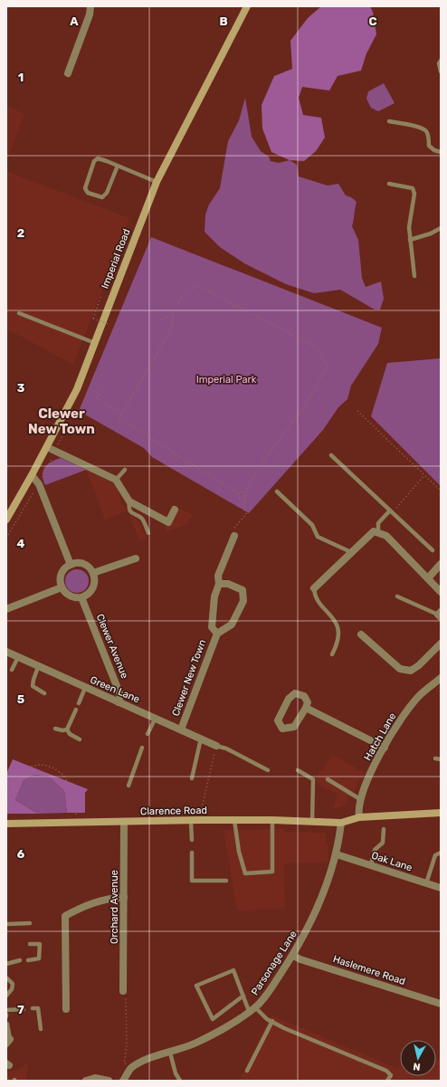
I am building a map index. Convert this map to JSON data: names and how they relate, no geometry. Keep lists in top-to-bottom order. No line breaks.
{"streets":{"main road":["Imperial Road","Clarence Road"],"street":["Clewer Avenue","Clewer New Town","Green Lane","Hatch Lane","Oak Lane","Orchard Avenue","Parsonage Lane","Haslemere Road"]},"crossings":[["Clewer Avenue","Green Lane"],["Clewer New Town","Green Lane"],["Clarence Road","Orchard Avenue"],["Clarence Road","Parsonage Lane"],["Oak Lane","Parsonage Lane"],["Parsonage Lane","Haslemere Road"]],"districts":["Clewer New Town"],"parks":["Imperial Park"],"north":"bottom","grid":{"columns":["A","B","C"],"rows":["1","2","3","4","5","6","7"]}}
